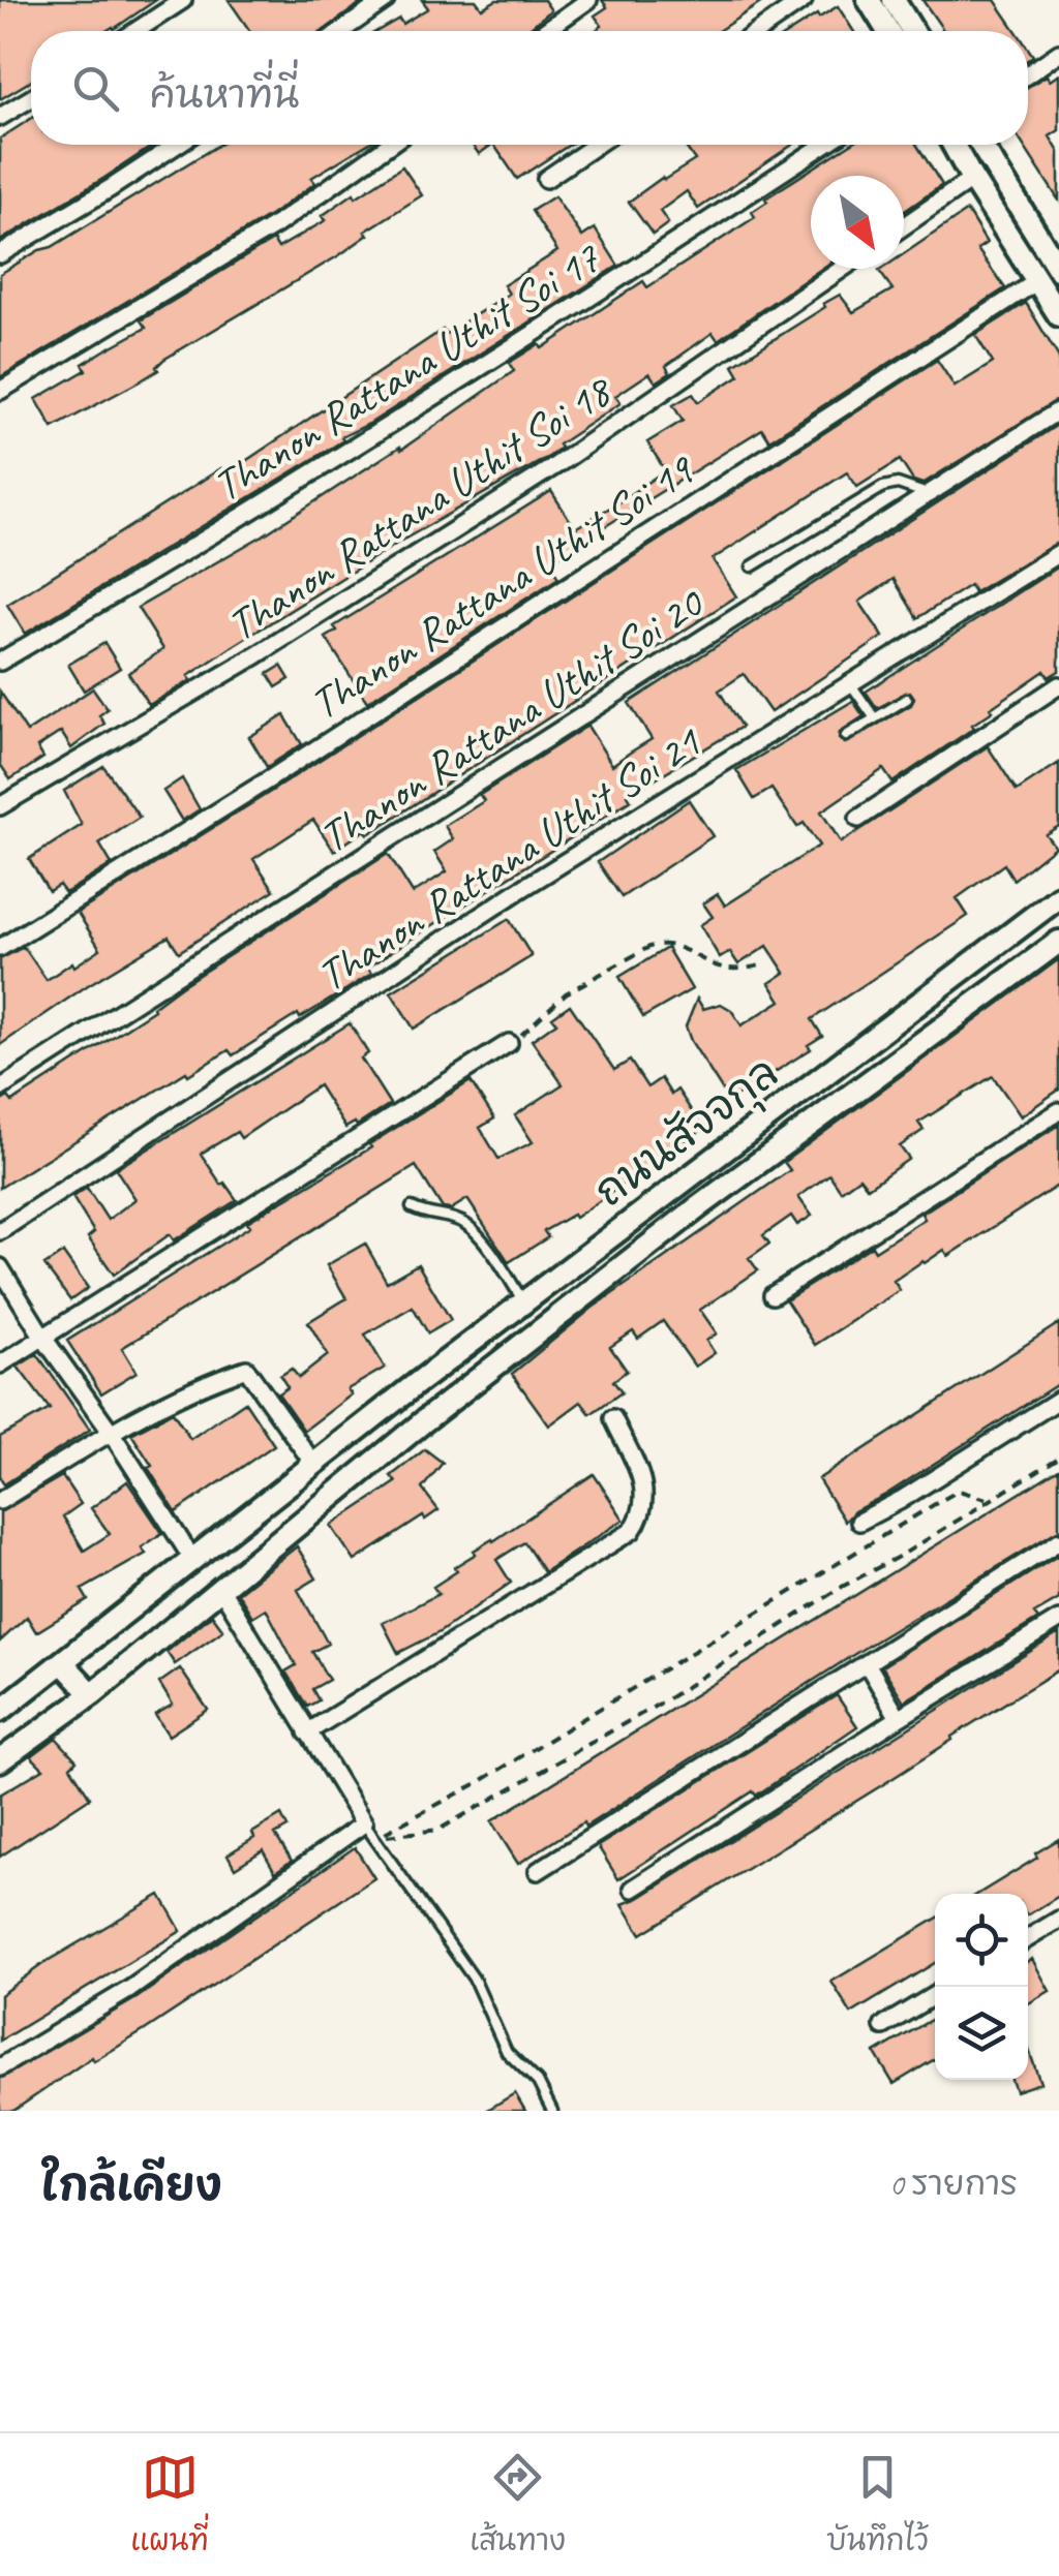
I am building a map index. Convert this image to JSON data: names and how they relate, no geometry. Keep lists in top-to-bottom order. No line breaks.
{"streets":{"street":["Thanon Rattana Uthit Soi 17","Thanon Rattana Uthit Soi 18","Thanon Rattana Uthit Soi 19","Thanon Rattana Uthit Soi 20","Thanon Rattana Uthit Soi 21","ถนนสัจจกุล"]},"north":"bottom right","page":{"search":"ค้นหาที่นี่","heading":["ใกล้เคียง","0 รายการ"],"nav":["แผนที่","เส้นทาง","บันทึกไว้"]}}
